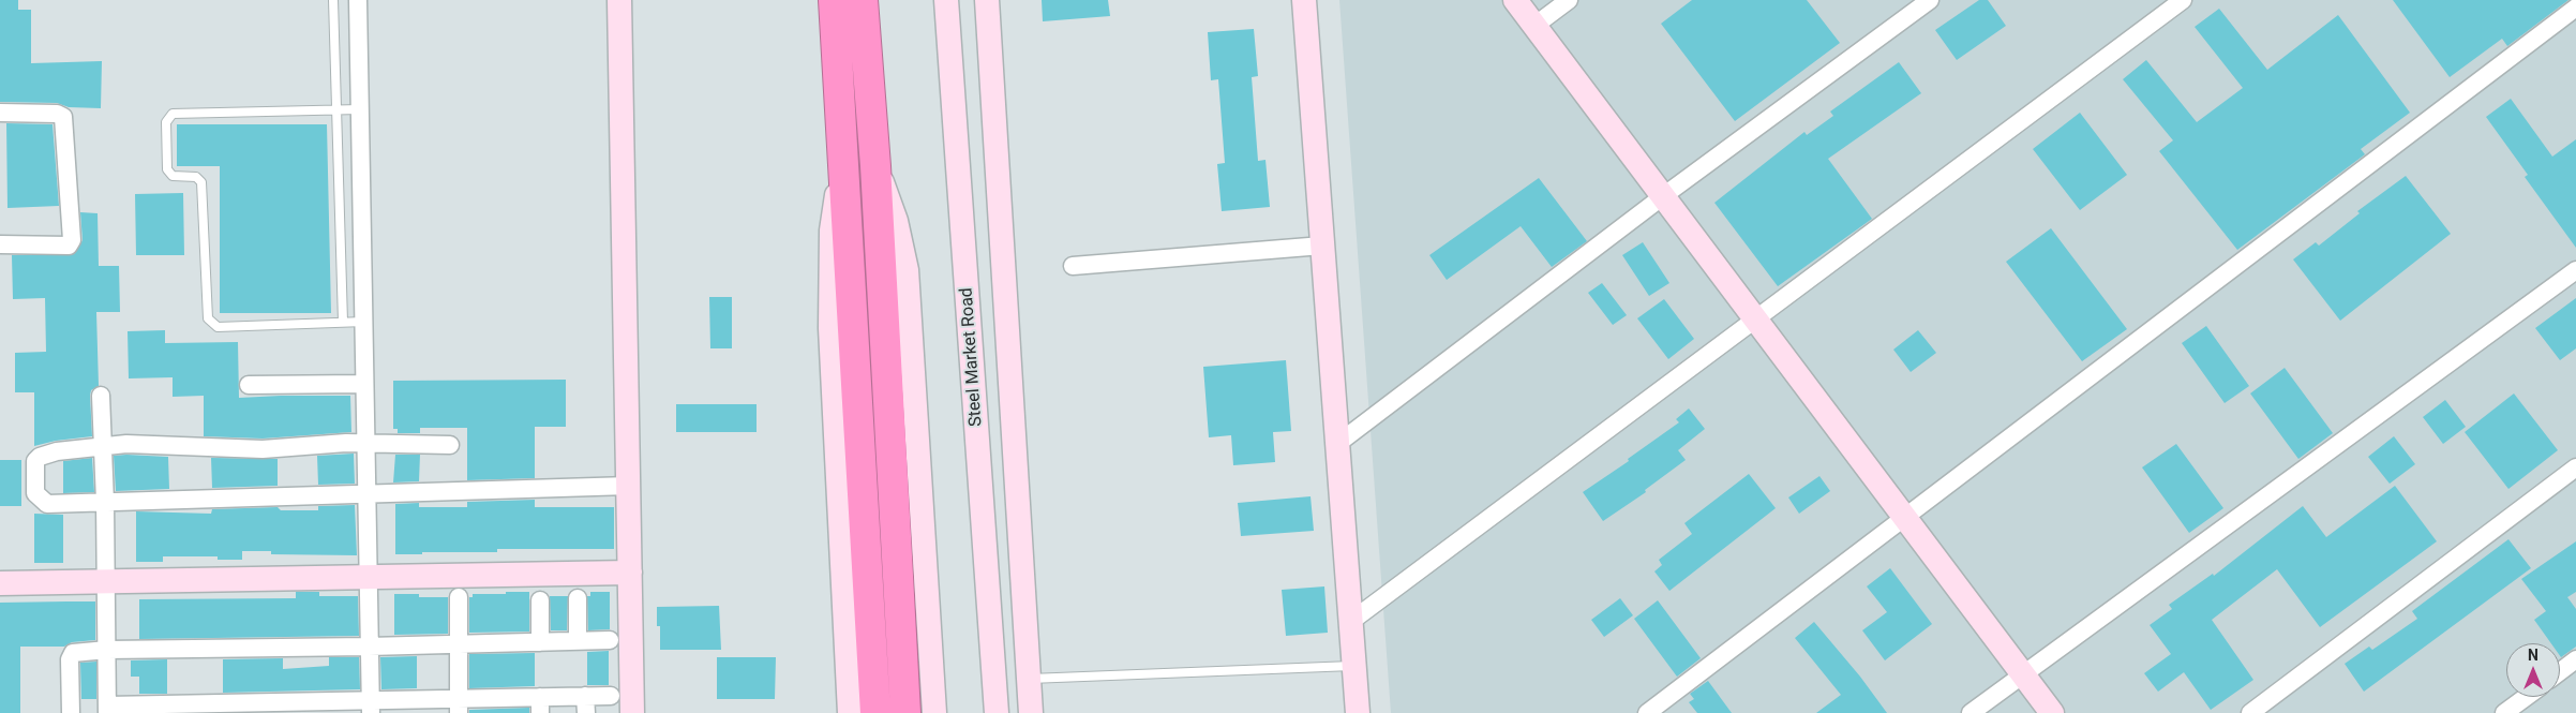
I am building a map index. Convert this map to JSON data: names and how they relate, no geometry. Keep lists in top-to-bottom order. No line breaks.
{"streets":{"street":["Steel Market Road"]},"north":"top"}
